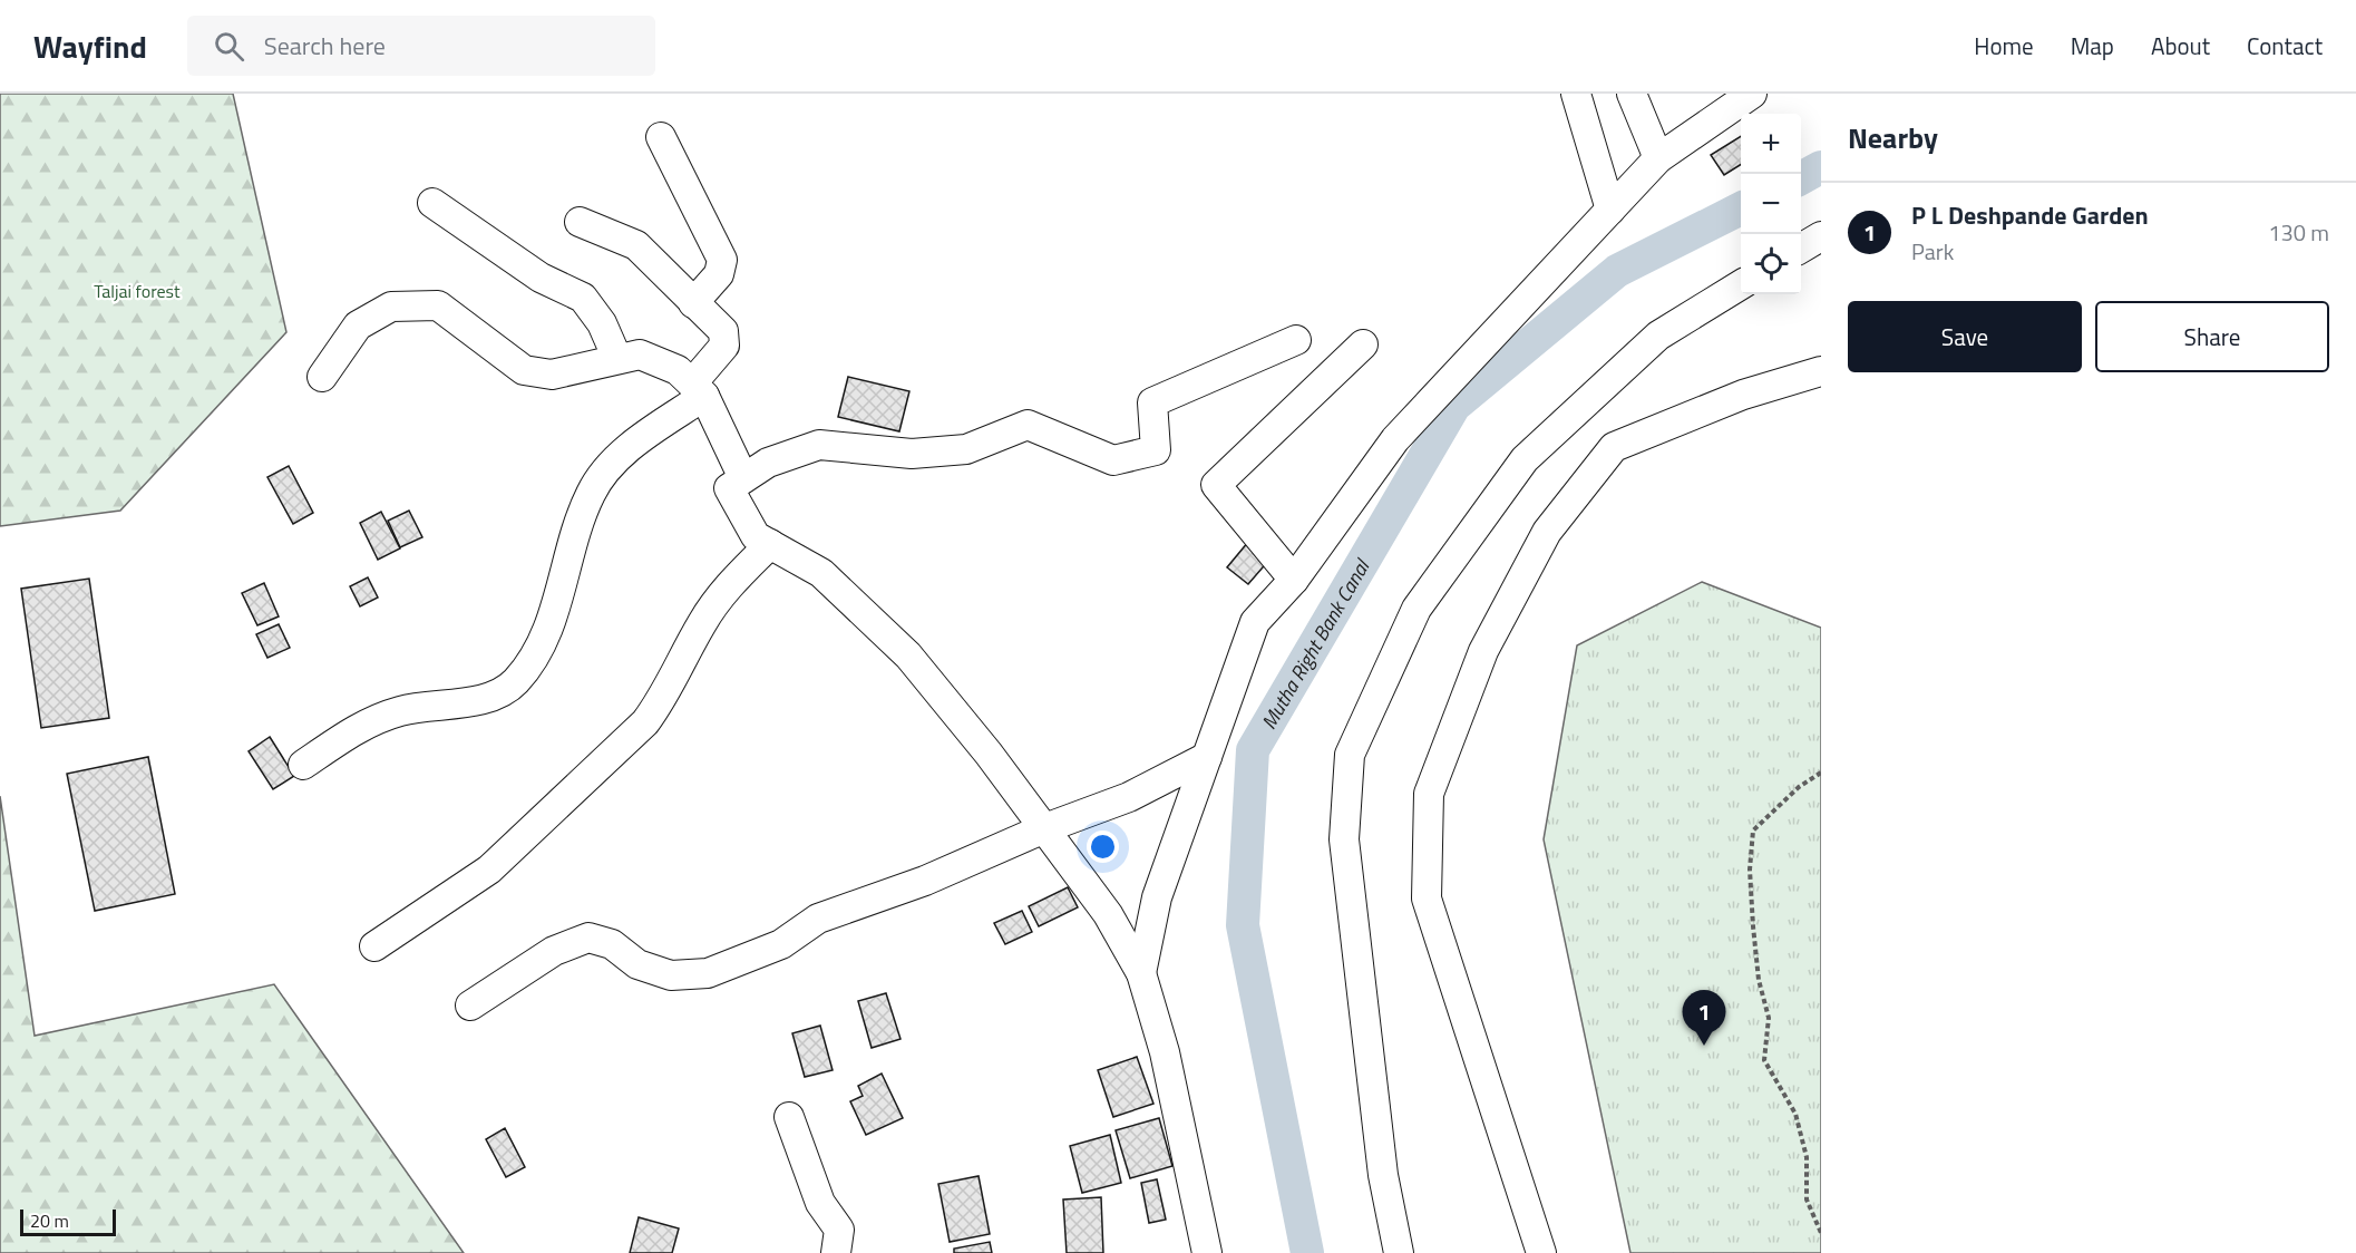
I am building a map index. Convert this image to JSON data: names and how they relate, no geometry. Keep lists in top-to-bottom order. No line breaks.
{"water":["Mutha Right Bank Canal"],"parks":["Taljai forest"],"scale_bar":"20 m","page":{"header":"Wayfind","search":"Search here","nav":["Home","Map","About","Contact"],"heading":"Nearby","map_buttons":["+","−"],"list":[{"mark":"1","name":"P L Deshpande Garden","note":"Park","value":"130 m"}],"buttons":["Save","Share"],"pins":"1","scale":"20 m"}}
